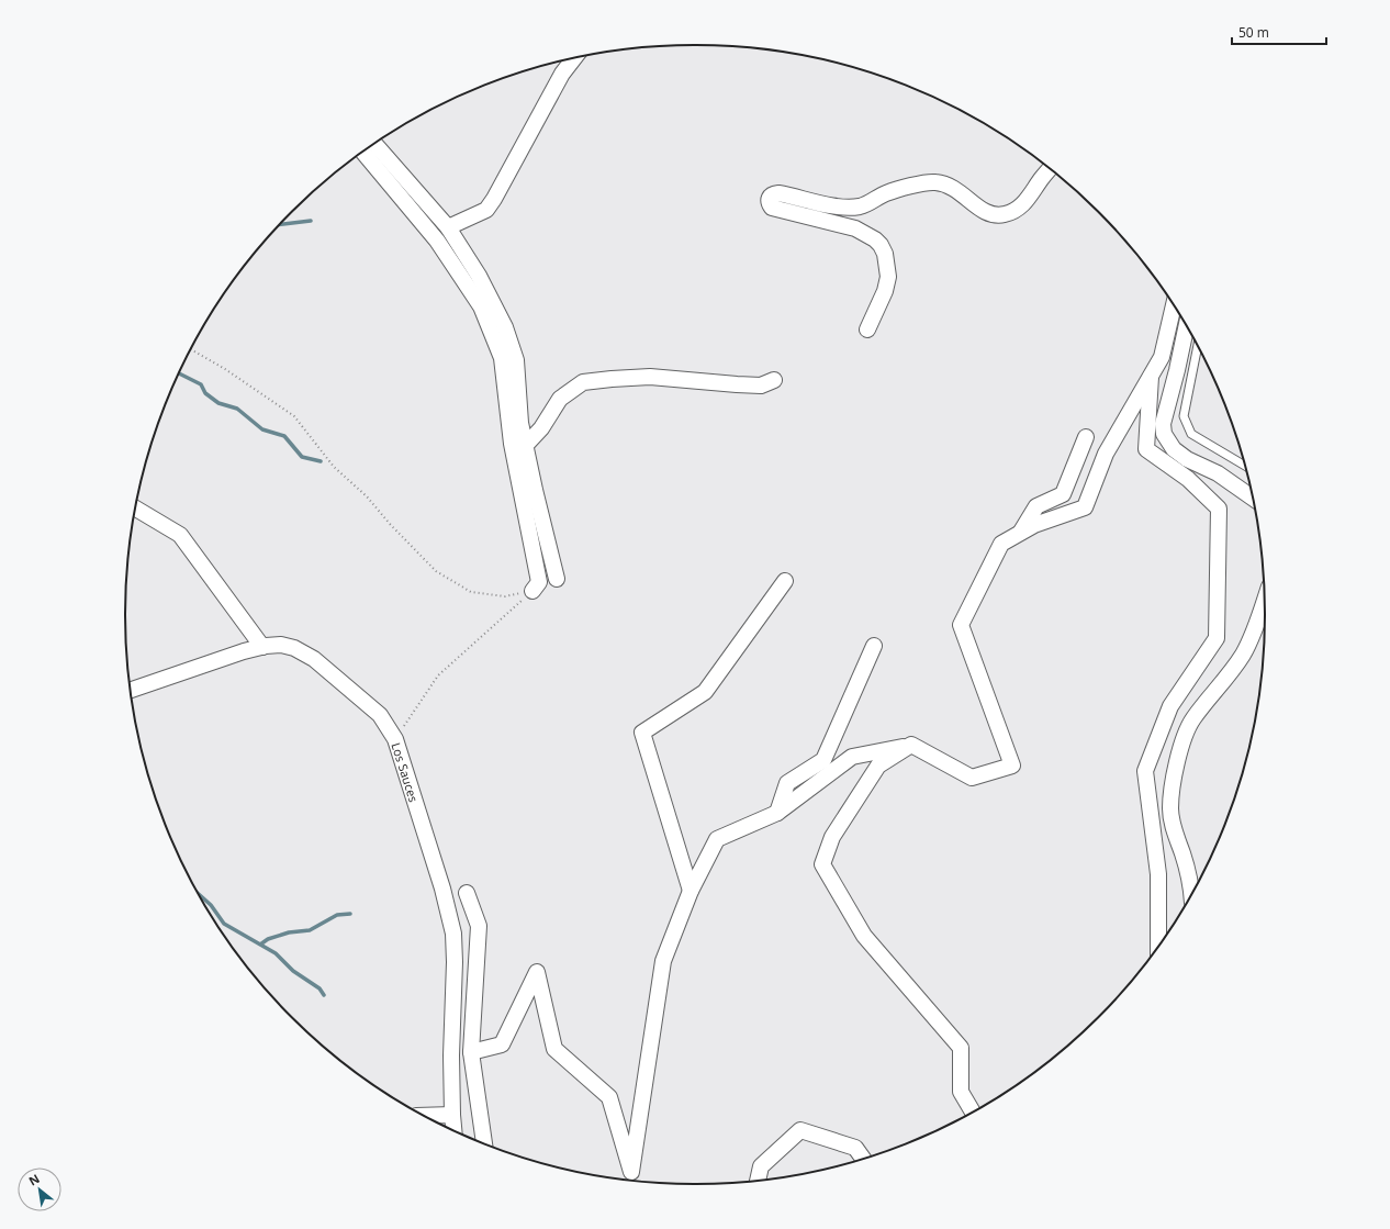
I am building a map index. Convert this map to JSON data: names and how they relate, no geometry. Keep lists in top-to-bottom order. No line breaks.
{"streets":{"street":["Los Sauces"]},"scale_bar":"50 m","north":"top left"}
